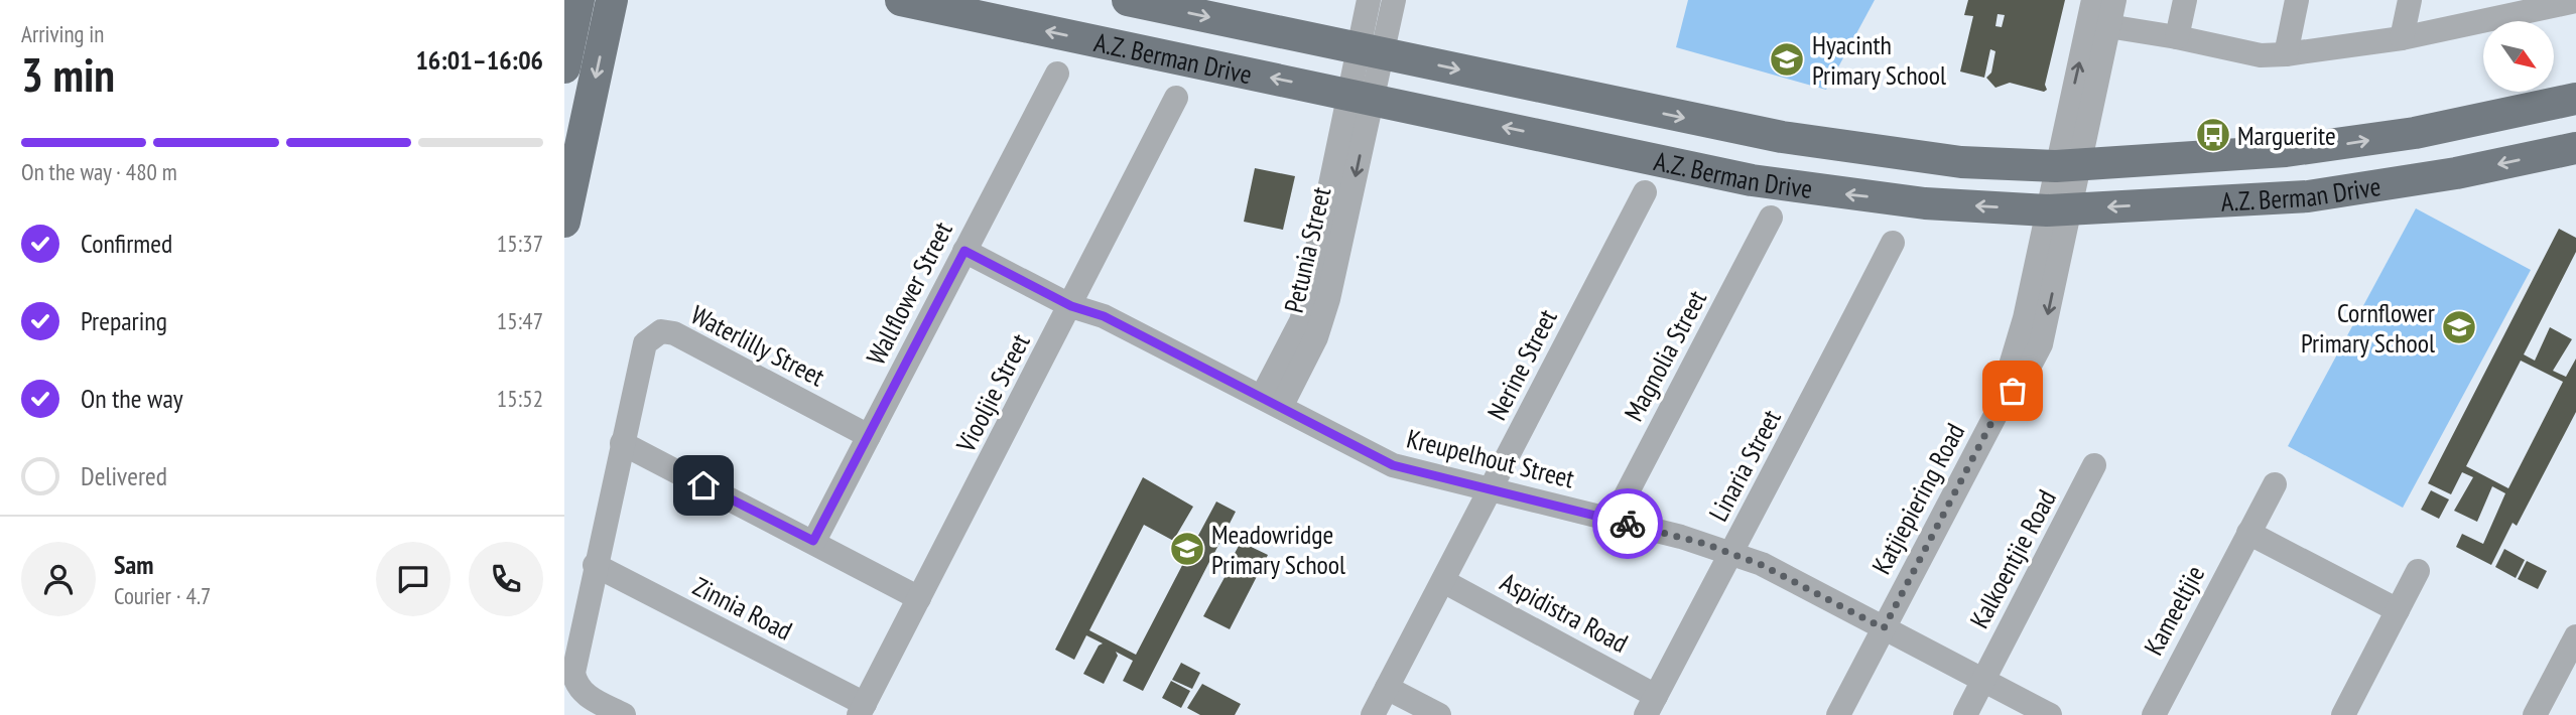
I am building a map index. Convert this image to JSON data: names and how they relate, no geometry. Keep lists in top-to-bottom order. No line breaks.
{"streets":{"main road":["A.Z. Berman Drive"],"street":["Petunia Street","Wallflower Street","Waterlilly Street","Magnolia Street","Nerine Street","Viooljie Street","Kreupelhout Street","Linaria Street","Katjiepiering Road","Kalkoentjie Road","Zinnia Road","Kameeltjie","Aspidistra Road"]},"crossings":[["A.Z. Berman Drive","Petunia Street"],["A.Z. Berman Drive","Katjiepiering Road"],["Petunia Street","Kreupelhout Street"],["Wallflower Street","Waterlilly Street"],["Wallflower Street","Kreupelhout Street"],["Waterlilly Street","Zinnia Road"],["Magnolia Street","Kreupelhout Street"],["Nerine Street","Kreupelhout Street"],["Nerine Street","Aspidistra Road"],["Viooljie Street","Kreupelhout Street"],["Viooljie Street","Zinnia Road"],["Kreupelhout Street","Linaria Street"],["Kreupelhout Street","Katjiepiering Road"],["Kreupelhout Street","Kalkoentjie Road"],["Linaria Street","Aspidistra Road"]],"places":{"school or university":["Hyacinth Primary School","Cornflower Primary School","Meadowridge Primary School"],"bus stop":["Marguerite"]},"north":"bottom right","page":{"heading":["3 min","Arriving in","16:01–16:06"],"panel":["Sam","Courier · 4.7"],"bar":"On the way · 480 m","list":[["Confirmed","15:37"],["Preparing","15:47"],["On the way","15:52"],"Delivered"]}}
